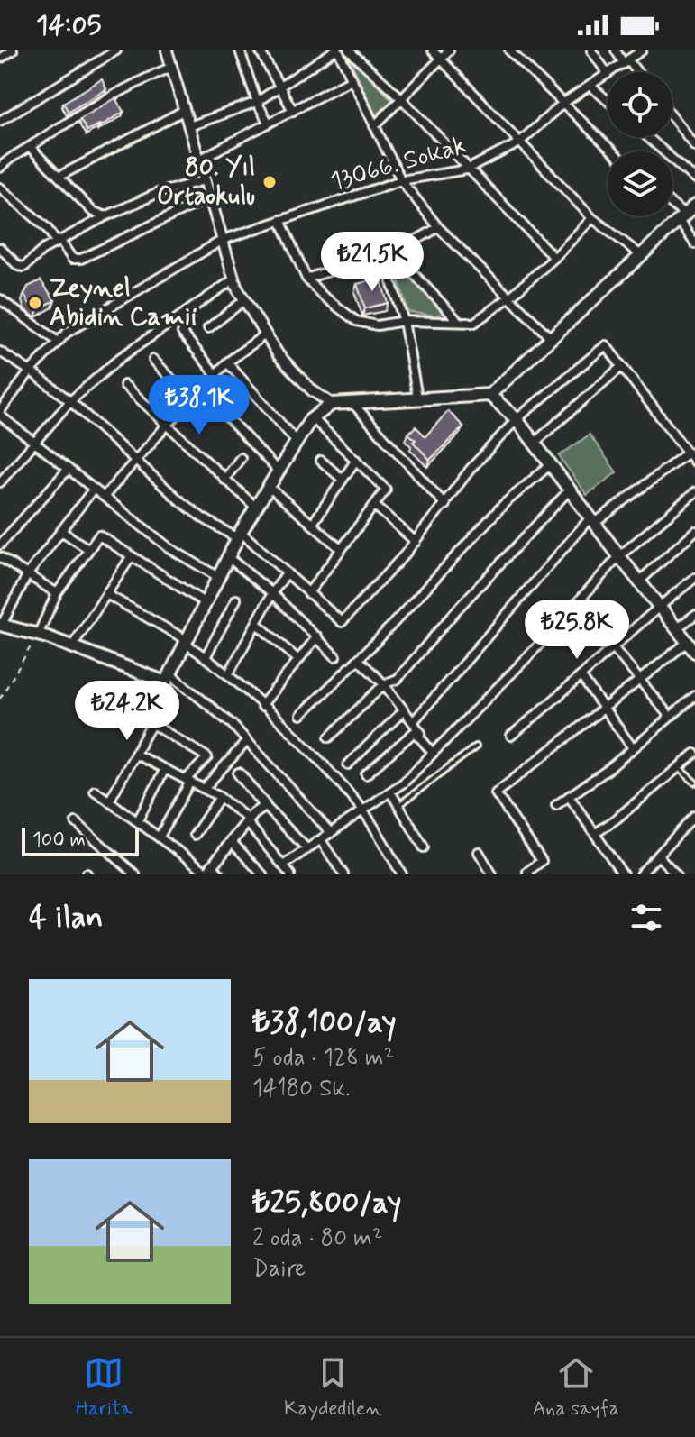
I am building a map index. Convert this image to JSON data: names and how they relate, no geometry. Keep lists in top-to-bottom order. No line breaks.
{"streets":{"street":["13066. Sokak"]},"places":["80. Yıl Ortaokulu","Zeynel Abidin Camii"],"scale_bar":"100 m","page":{"status":"14:05","price":["₺21.5K","₺38.1K","₺25.8K","₺24.2K"],"scale":"100 m","heading":"4 ilan","list":[{"name":"₺38,100/ay","note":"5 oda · 128 m² · 14180 Sk."},{"name":"₺25,800/ay","note":"2 oda · 80 m² · Daire"}],"tabs":["Harita","Kaydedilen","Ana sayfa"]}}
